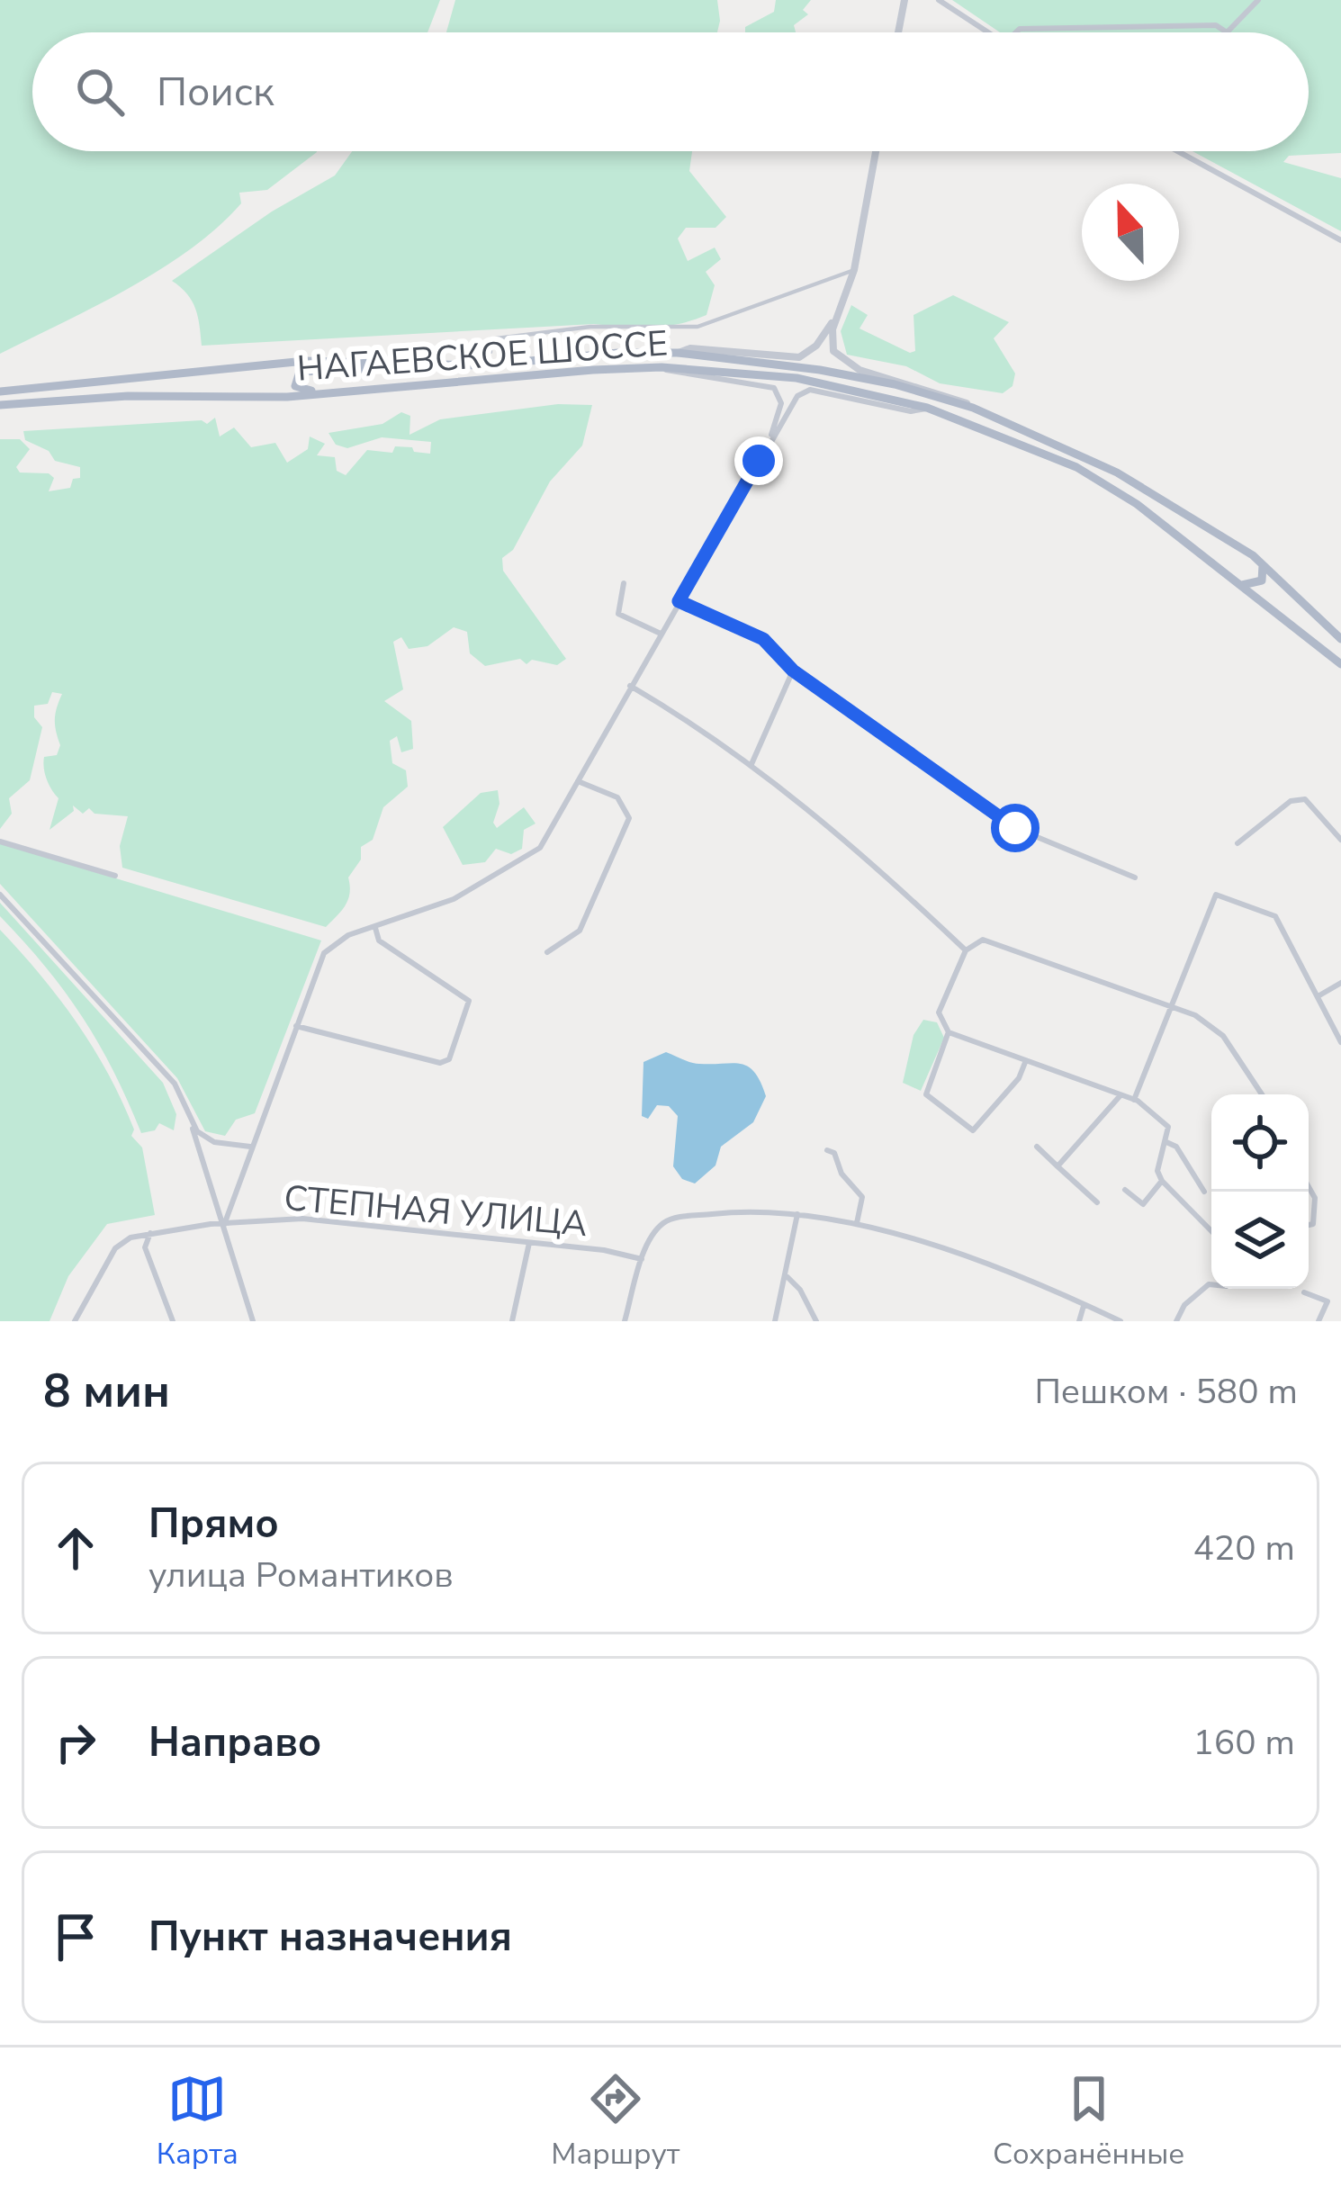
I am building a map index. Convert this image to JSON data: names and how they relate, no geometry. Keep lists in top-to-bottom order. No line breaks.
{"streets":{"main road":["НАГАЕВСКОЕ ШОССЕ"],"street":["СТЕПНАЯ УЛИЦА"]},"north":"top","page":{"search":"Поиск","heading":["8 мин","Пешком · 580 m"],"list":[["Прямо","улица Романтиков","420 m"],["Направо","160 m"],"Пункт назначения"],"nav":["Карта","Маршрут","Сохранённые"]}}
